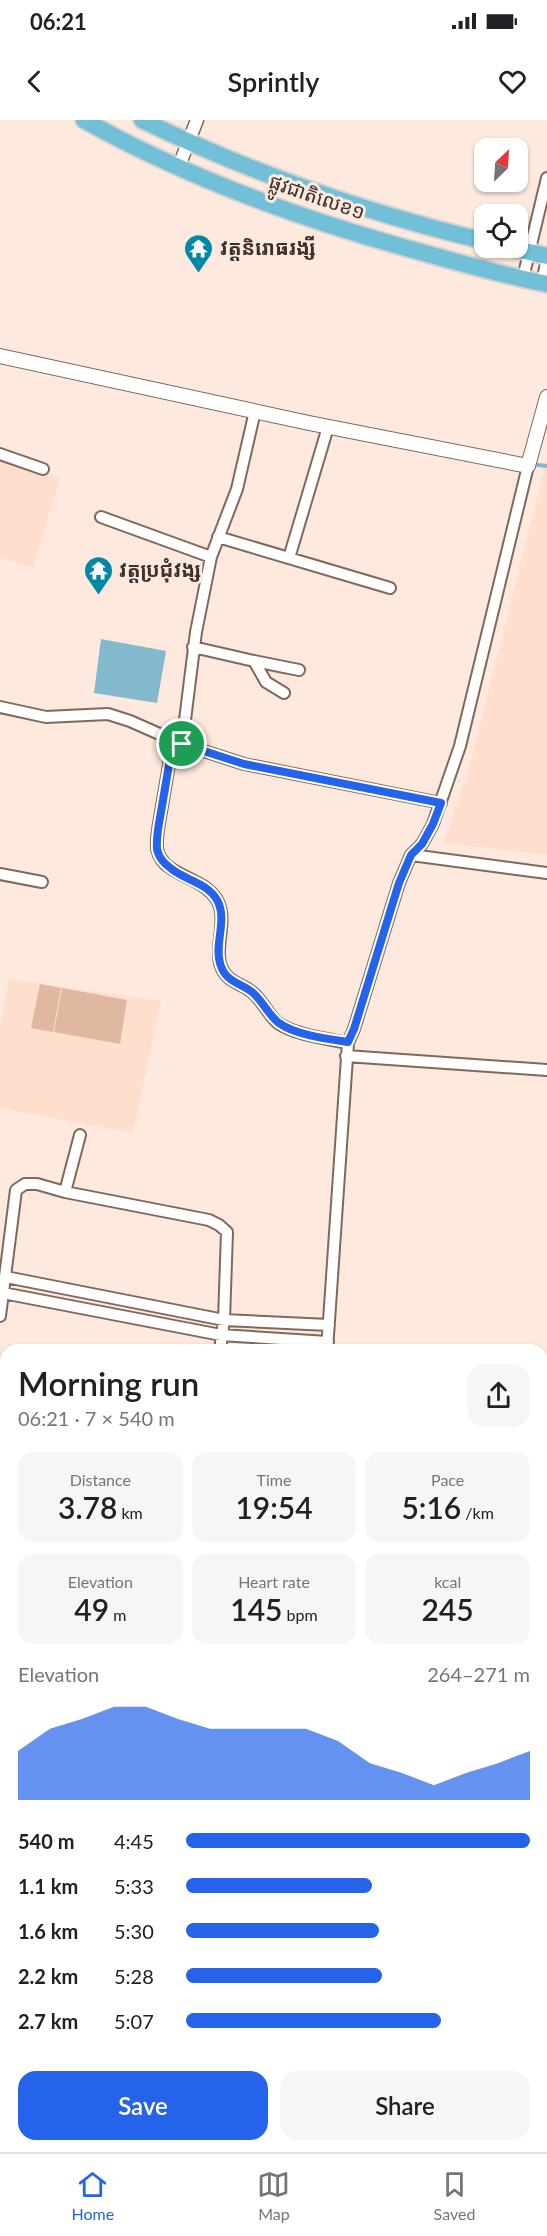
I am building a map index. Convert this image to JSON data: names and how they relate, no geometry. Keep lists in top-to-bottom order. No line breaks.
{"streets":{"highway":["ផ្លូវជាតិលេខ១"]},"places":{"temple":["វត្តនិរោធរង្សី","វត្តប្រជុំវង្ស"]},"north":"top right","page":{"status":"06:21","header":"Sprintly","heading":["Morning run","06:21 · 7 × 540 m"],"stats":[["Distance","3.78 km"],["Time","19:54"],["Pace","5:16 /km"],["Elevation","49 m"],["Heart rate","145 bpm"],["kcal","245"]],"chart":["Elevation","264–271 m"],"list":[{"name":"540 m","note":"4:45"},{"name":"1.1 km","note":"5:33"},{"name":"1.6 km","note":"5:30"},{"name":"2.2 km","note":"5:28"},{"name":"2.7 km","note":"5:07"}],"buttons":["Save","Share"],"tabs":["Home","Map","Saved"]}}
